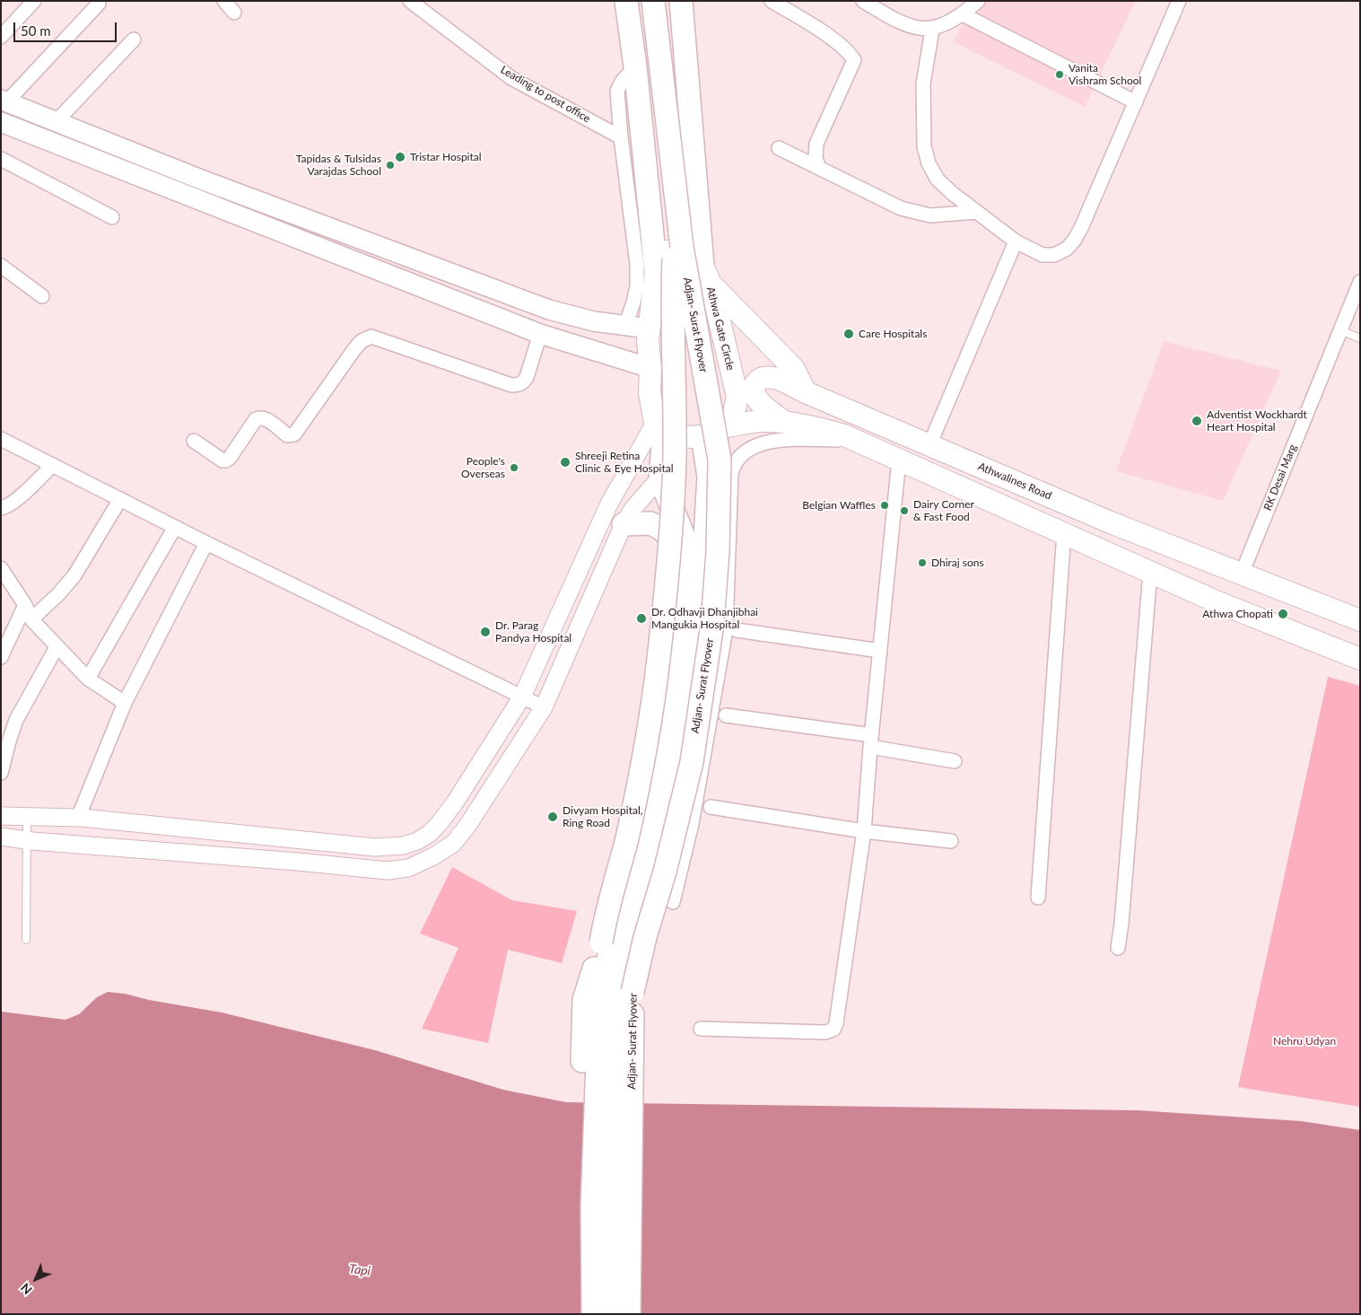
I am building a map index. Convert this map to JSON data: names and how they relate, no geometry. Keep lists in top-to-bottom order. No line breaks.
{"streets":{"highway":["Adjan- Surat Flyover"],"main road":["Athwa Gate Circle","Athwalines Road"],"street":["Leading to post office","RK Desai Marg"]},"crossings":[["RK Desai Marg","Athwalines Road"]],"water":["Tapi"],"parks":["Nehru Udyan"],"places":["Vanita Vishram School","Tristar Hospital","Tapidas & Tulsidas Varajdas School","Care Hospitals","Adventist Wockhardt Heart Hospital","Shreeji Retina Clinic & Eye Hospital","People's Overseas","Belgian Waffles","Dairy Corner & Fast Food","Dhiraj sons","Athwa Chopati","Dr. Odhavji Dhanjibhai Mangukia Hospital","Dr. Parag Pandya Hospital","Divyam Hospital, Ring Road"],"scale_bar":"50 m","north":"bottom left"}
